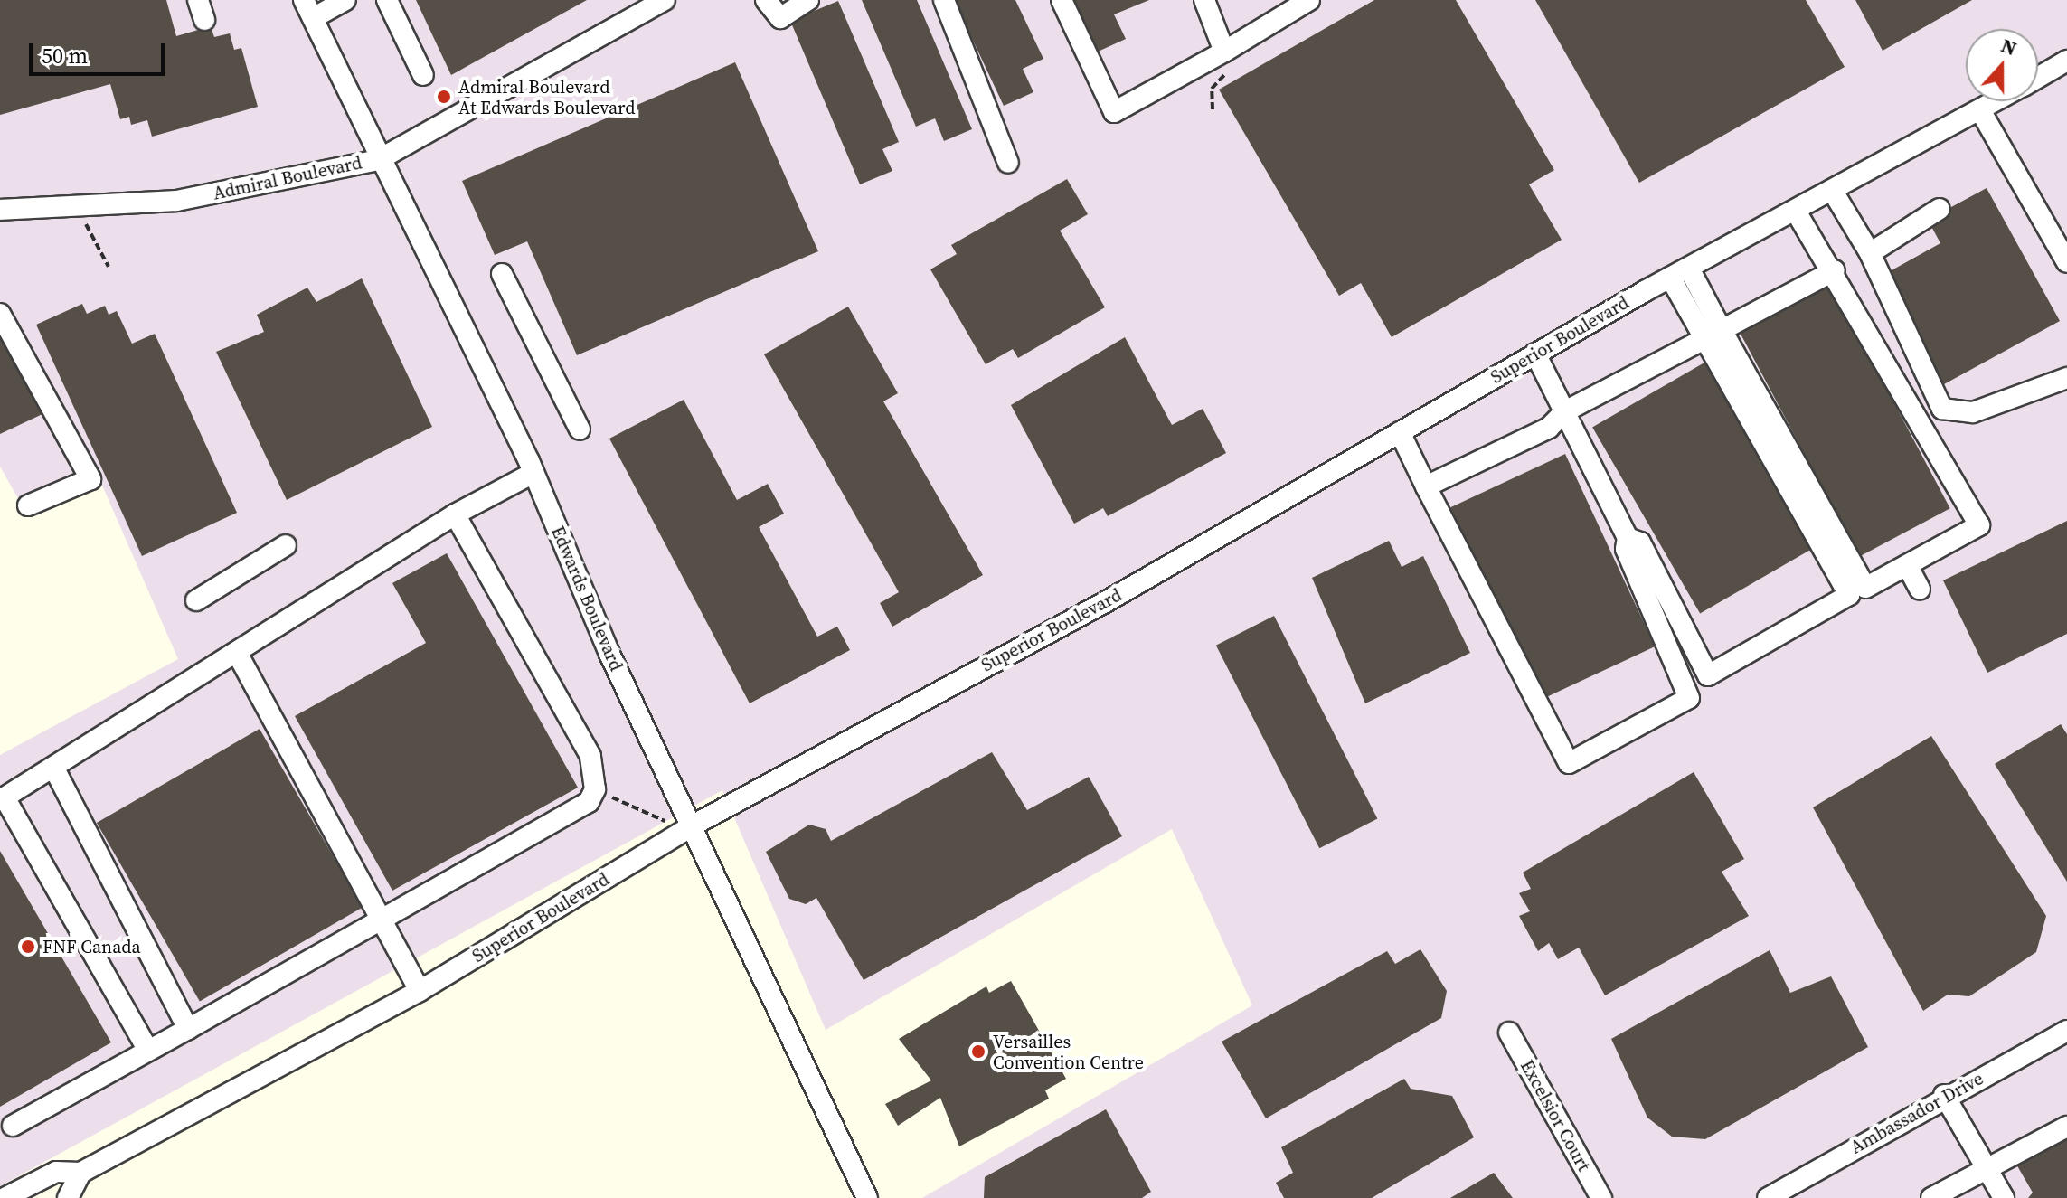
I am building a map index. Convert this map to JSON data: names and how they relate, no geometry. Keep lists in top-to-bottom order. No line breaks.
{"streets":{"street":["Admiral Boulevard","Superior Boulevard","Edwards Boulevard","Ambassador Drive","Excelsior Court"]},"crossings":[["Admiral Boulevard","Edwards Boulevard"],["Superior Boulevard","Edwards Boulevard"]],"places":["Admiral Boulevard At Edwards Boulevard","FNF Canada","Versailles Convention Centre"],"scale_bar":"50 m","north":"top"}
